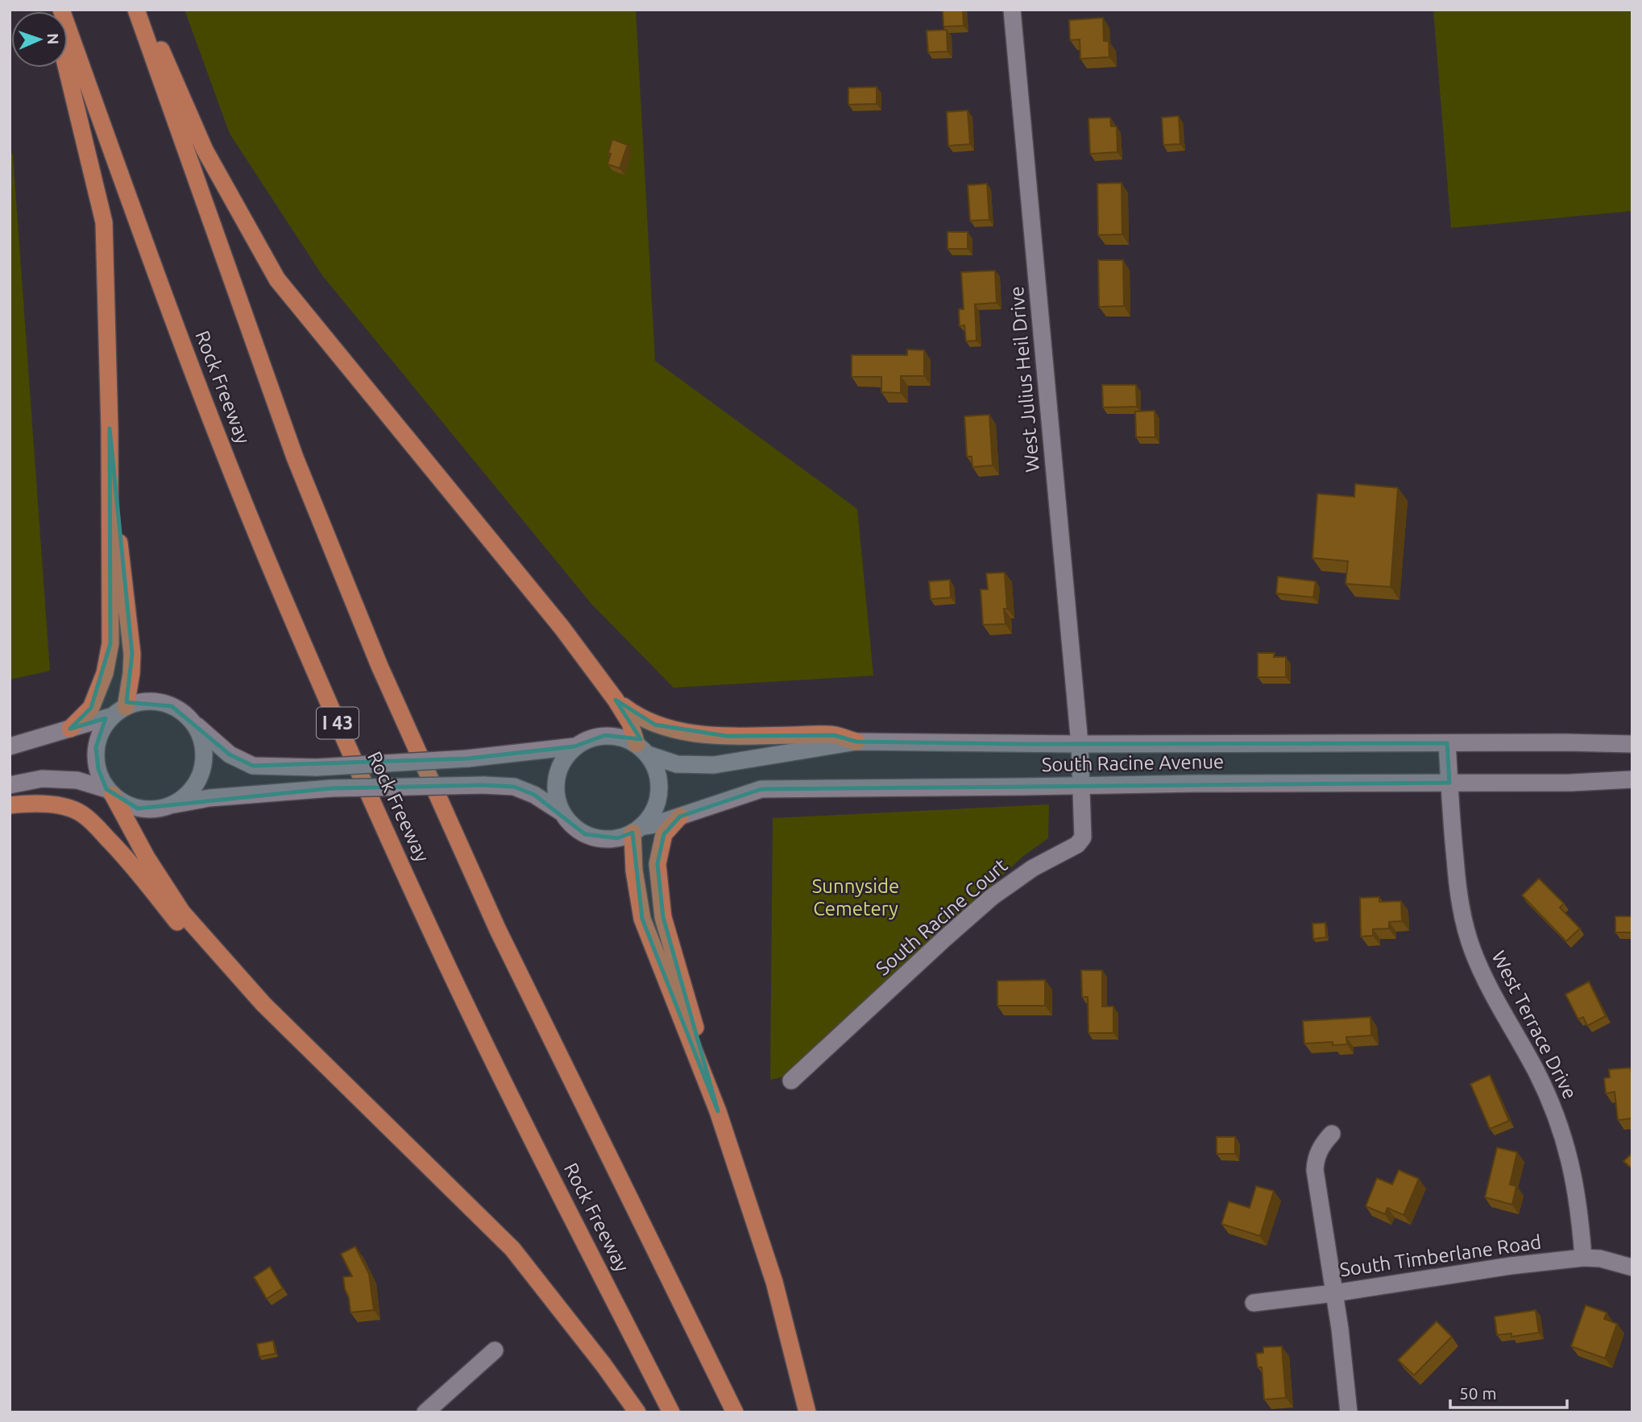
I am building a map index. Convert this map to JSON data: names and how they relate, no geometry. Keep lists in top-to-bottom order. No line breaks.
{"streets":{"highway":["Rock Freeway","I 43"],"main road":["West Julius Heil Drive","South Racine Avenue","South Racine Court","West Terrace Drive","South Timberlane Road"]},"crossings":[["West Julius Heil Drive","South Racine Avenue"],["West Julius Heil Drive","South Racine Court"],["South Racine Avenue","South Racine Court"],["South Racine Avenue","West Terrace Drive"],["West Terrace Drive","South Timberlane Road"]],"parks":["Sunnyside Cemetery"],"scale_bar":"50 m","north":"right"}
